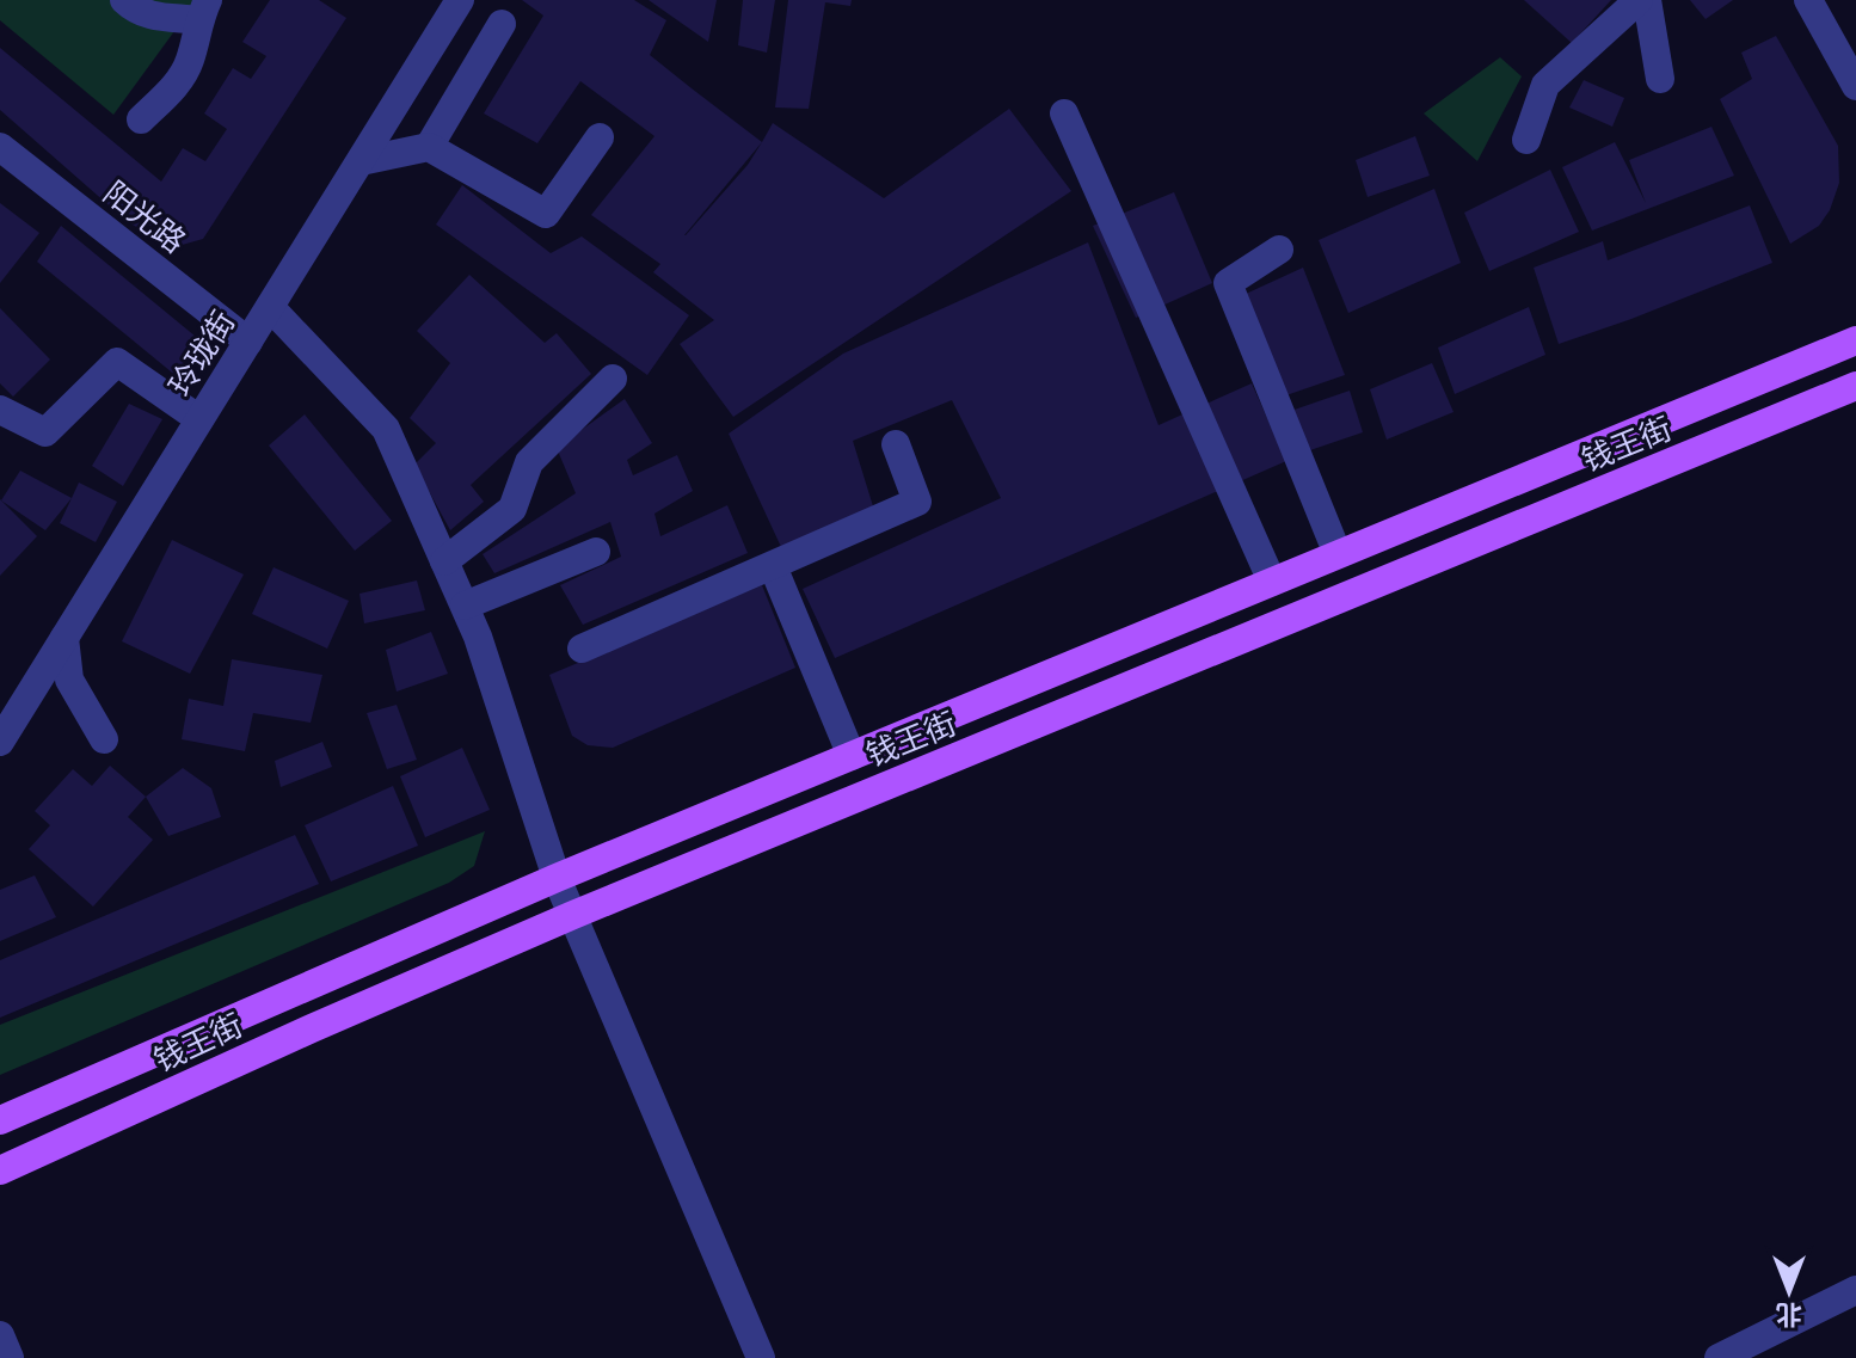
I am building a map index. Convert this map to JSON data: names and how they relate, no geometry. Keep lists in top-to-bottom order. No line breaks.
{"streets":{"main road":["钱王街"],"street":["阳光路","玲珑街"]},"crossings":[["阳光路","玲珑街"]],"north":"bottom"}
